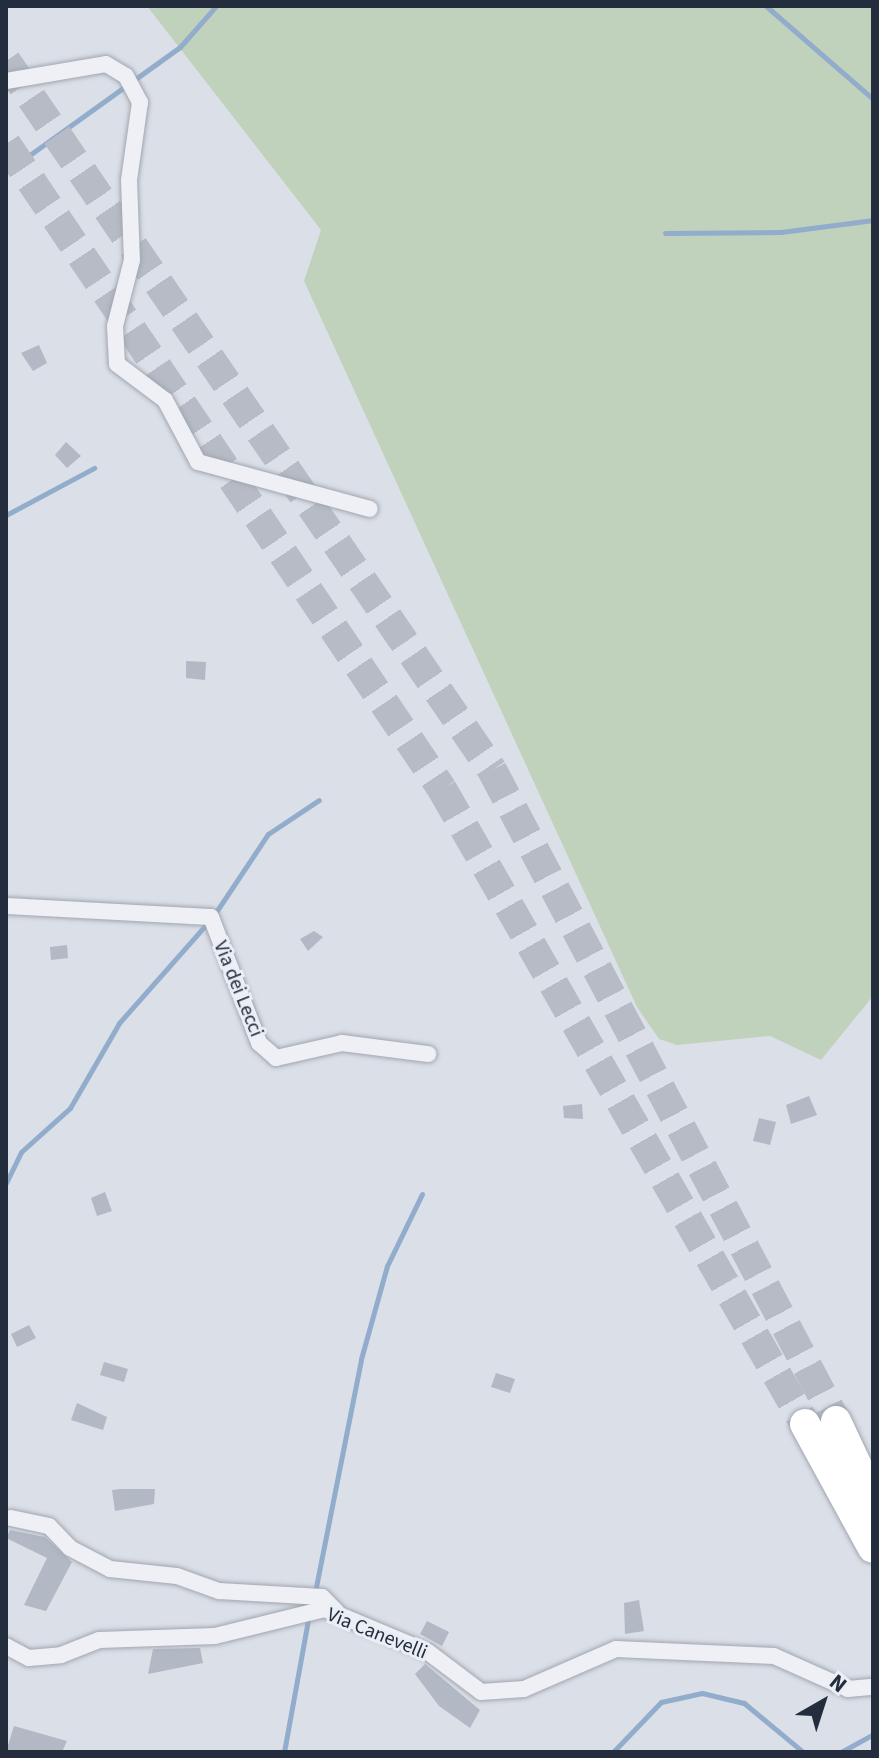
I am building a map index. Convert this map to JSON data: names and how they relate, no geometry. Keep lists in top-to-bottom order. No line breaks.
{"streets":{"street":["Via dei Lecci","Via Canevelli"]},"north":"top right"}
